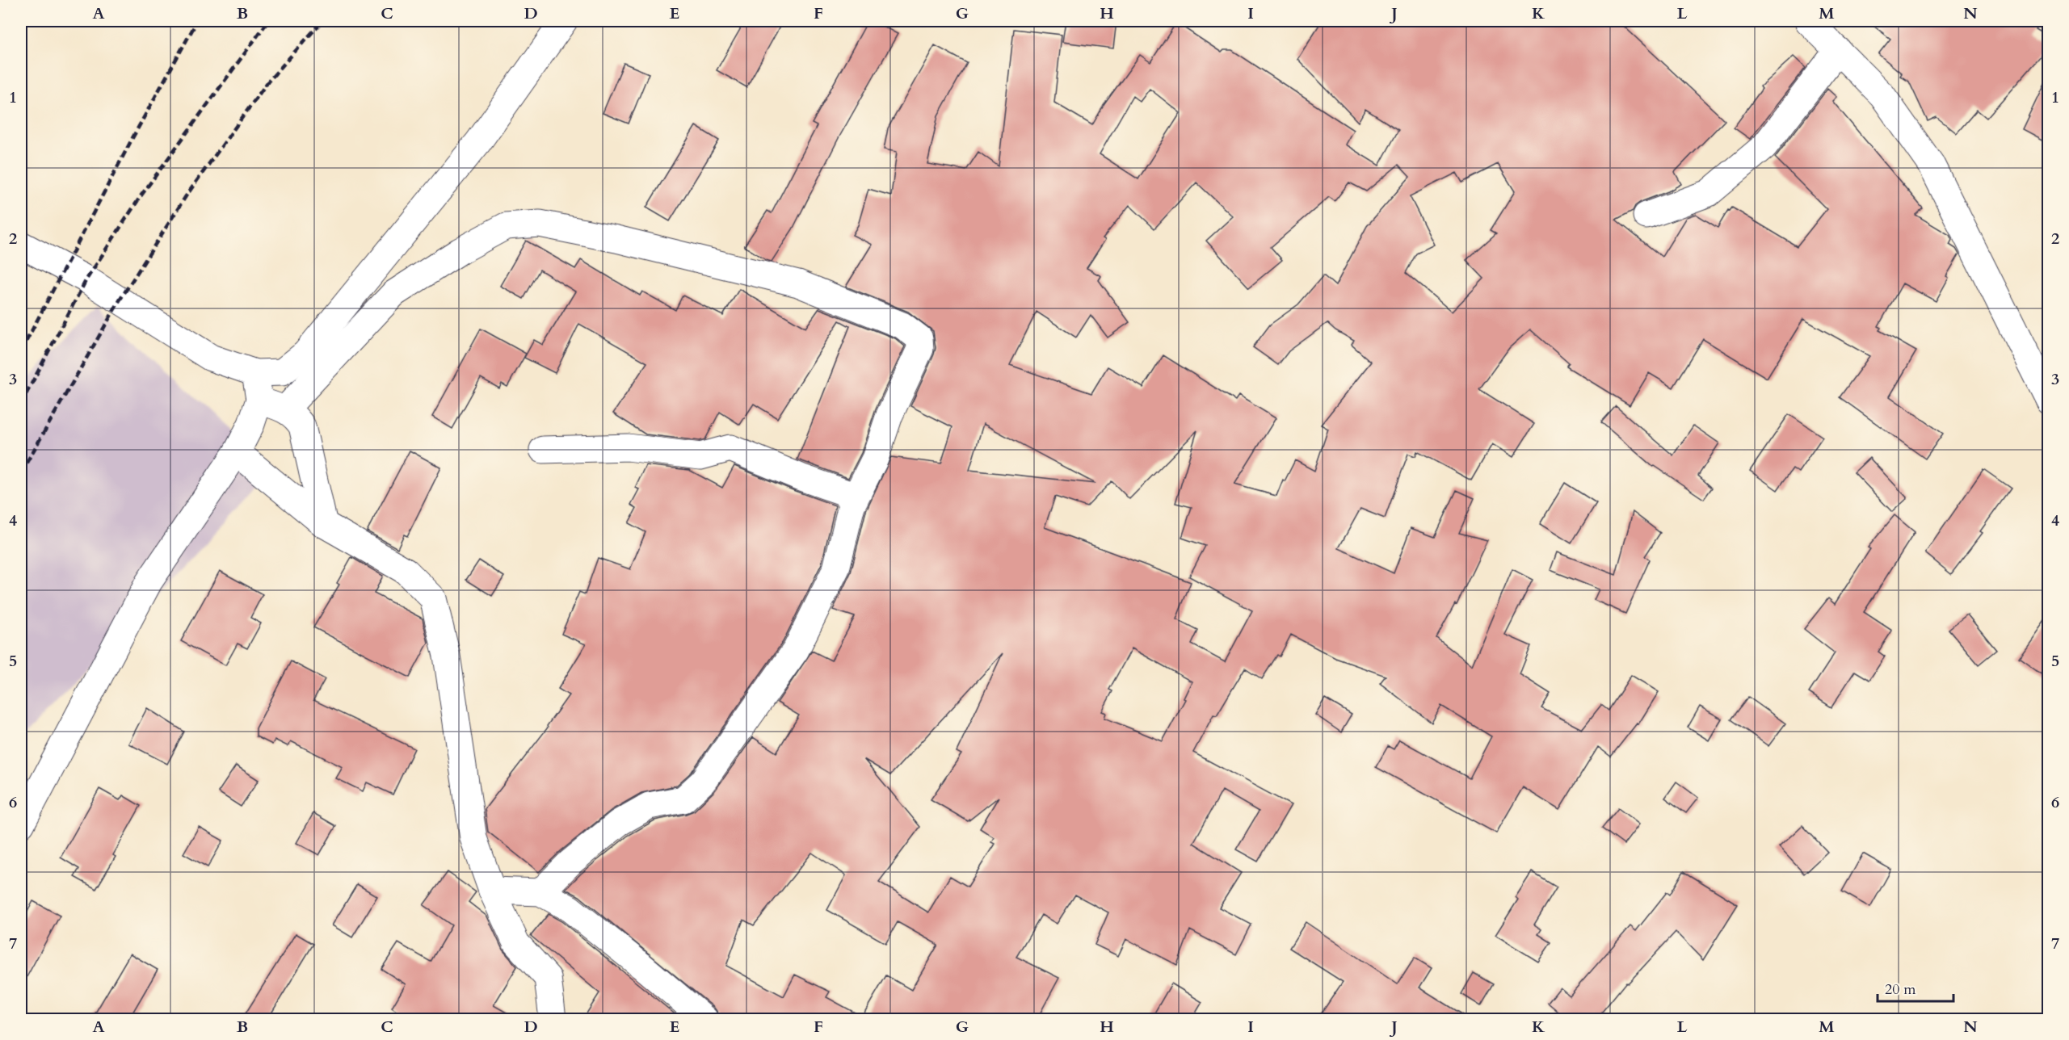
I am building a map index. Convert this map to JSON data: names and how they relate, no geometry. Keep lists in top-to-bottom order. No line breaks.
{"scale_bar":"20 m","grid":{"columns":["A","B","C","D","E","F","G","H","I","J","K","L","M","N"],"rows":["1","2","3","4","5","6","7"]}}
